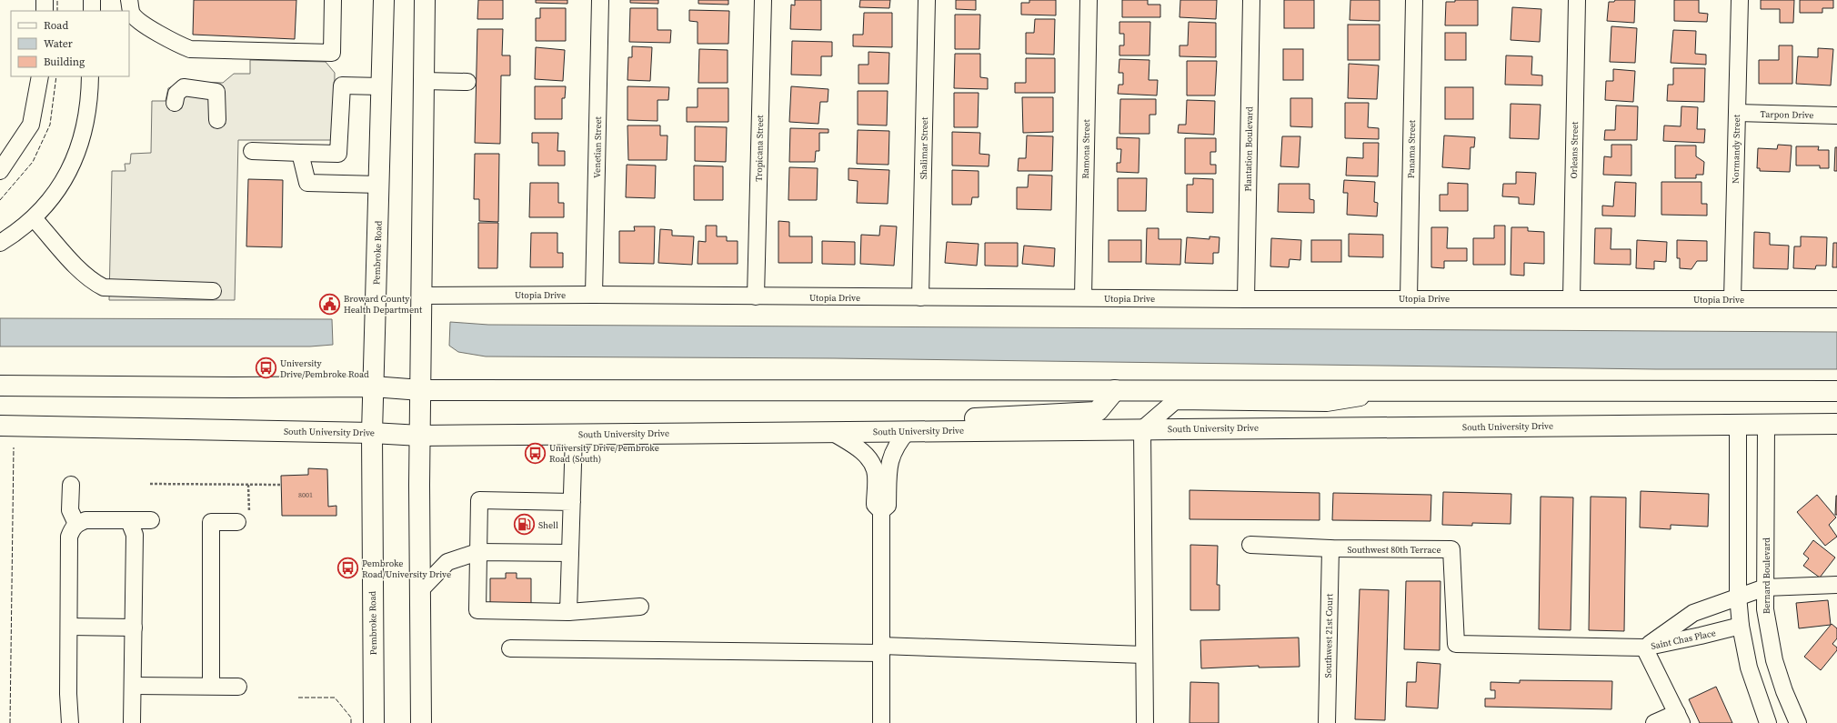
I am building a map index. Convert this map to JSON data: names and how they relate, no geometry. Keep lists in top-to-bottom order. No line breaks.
{"streets":{"main road":["Pembroke Road","South University Drive"],"street":["Tarpon Drive","Venetian Street","Tropicana Street","Shalimar Street","Ramona Street","Plantation Boulevard","Panama Street","Normandy Street","Orleans Street","Utopia Drive","Southwest 80th Terrace","Bernard Boulevard","Southwest 21st Court","Saint Chas Place"]},"crossings":[["Tarpon Drive","Normandy Street"],["Venetian Street","Utopia Drive"],["Tropicana Street","Utopia Drive"],["Shalimar Street","Utopia Drive"],["Ramona Street","Utopia Drive"],["Plantation Boulevard","Utopia Drive"],["Panama Street","Utopia Drive"],["Normandy Street","Utopia Drive"],["Orleans Street","Utopia Drive"],["Pembroke Road","South University Drive"],["South University Drive","Bernard Boulevard"],["Southwest 80th Terrace","Southwest 21st Court"],["Southwest 80th Terrace","Saint Chas Place"]],"places":{"public building":["Broward County Health Department"],"bus stop":["University Drive/Pembroke Road","University Drive/Pembroke Road (South)","Pembroke Road/University Drive"],"fuel station":["Shell"]},"house_numbers":["8001"],"legend":["Road","Water","Building"]}
